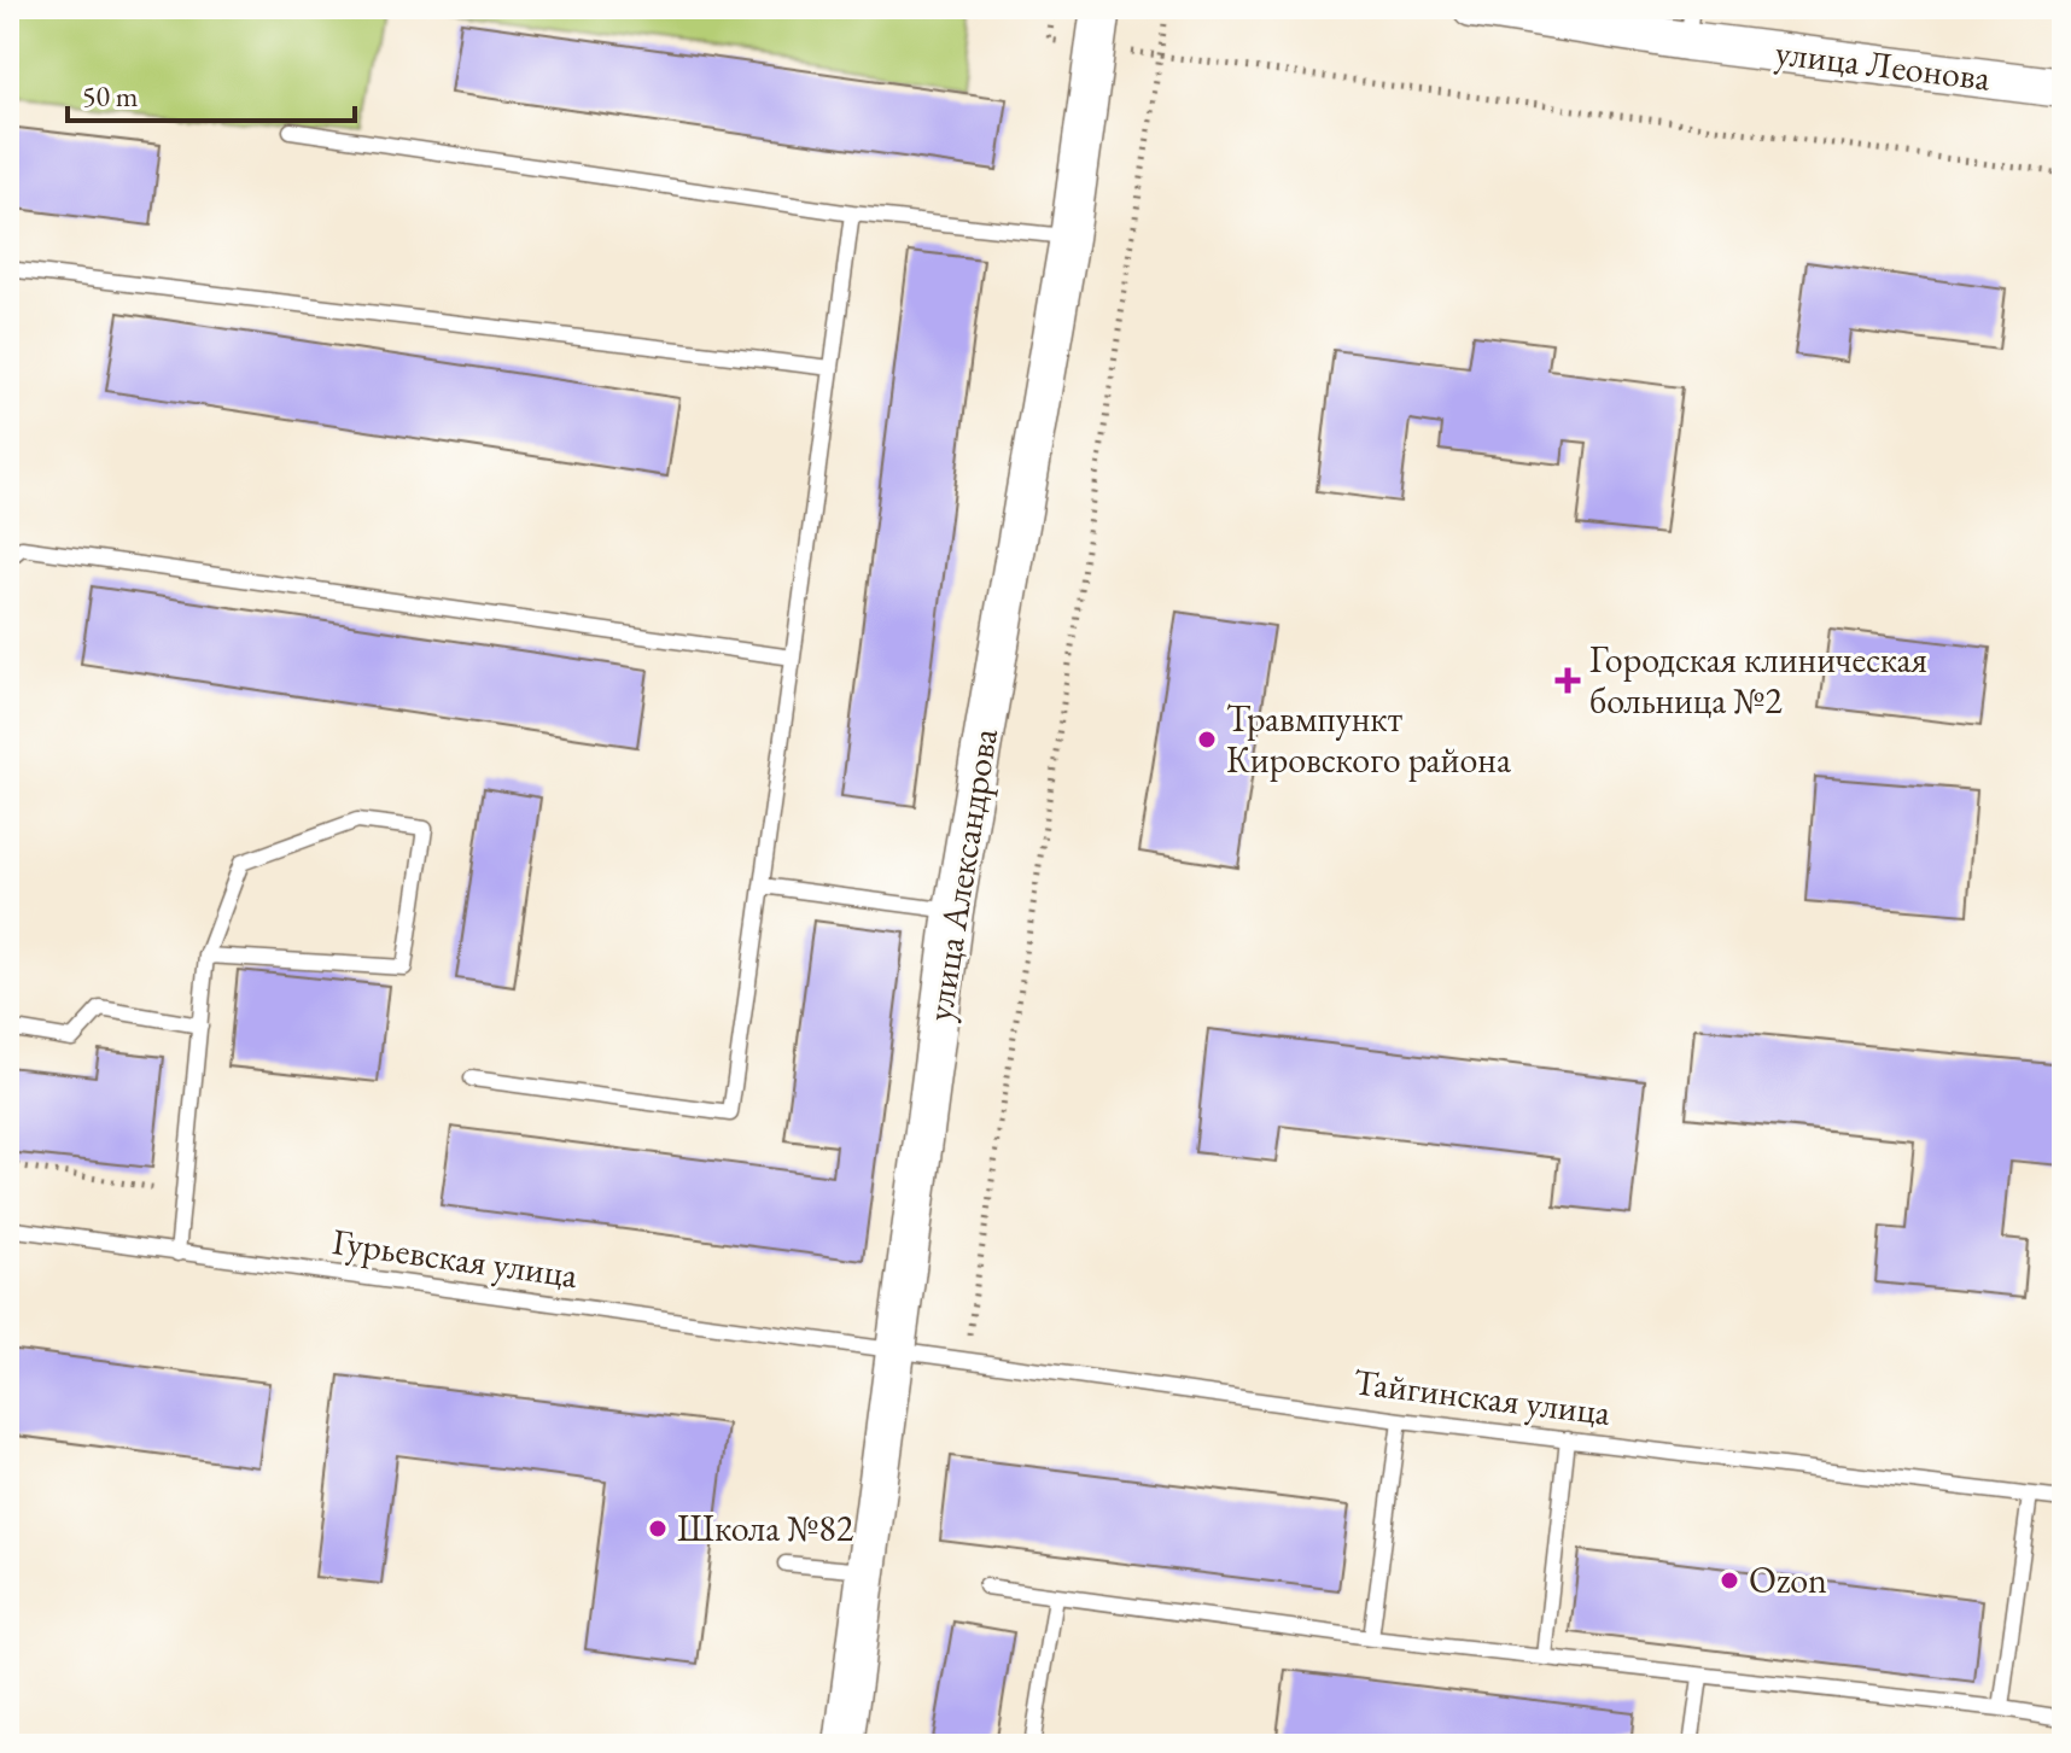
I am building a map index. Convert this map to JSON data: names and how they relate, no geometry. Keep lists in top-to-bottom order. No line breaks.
{"streets":{"street":["улица Леонова","улица Александрова"],"lane":["Гурьевская улица","Тайгинская улица"]},"crossings":[["улица Александрова","Гурьевская улица"],["улица Александрова","Тайгинская улица"],["Гурьевская улица","Тайгинская улица"]],"places":{"health":["Городская клиническая больница №2"],"other":["Травмпункт Кировского района","Школа №82","Ozon"]},"scale_bar":"50 m"}
